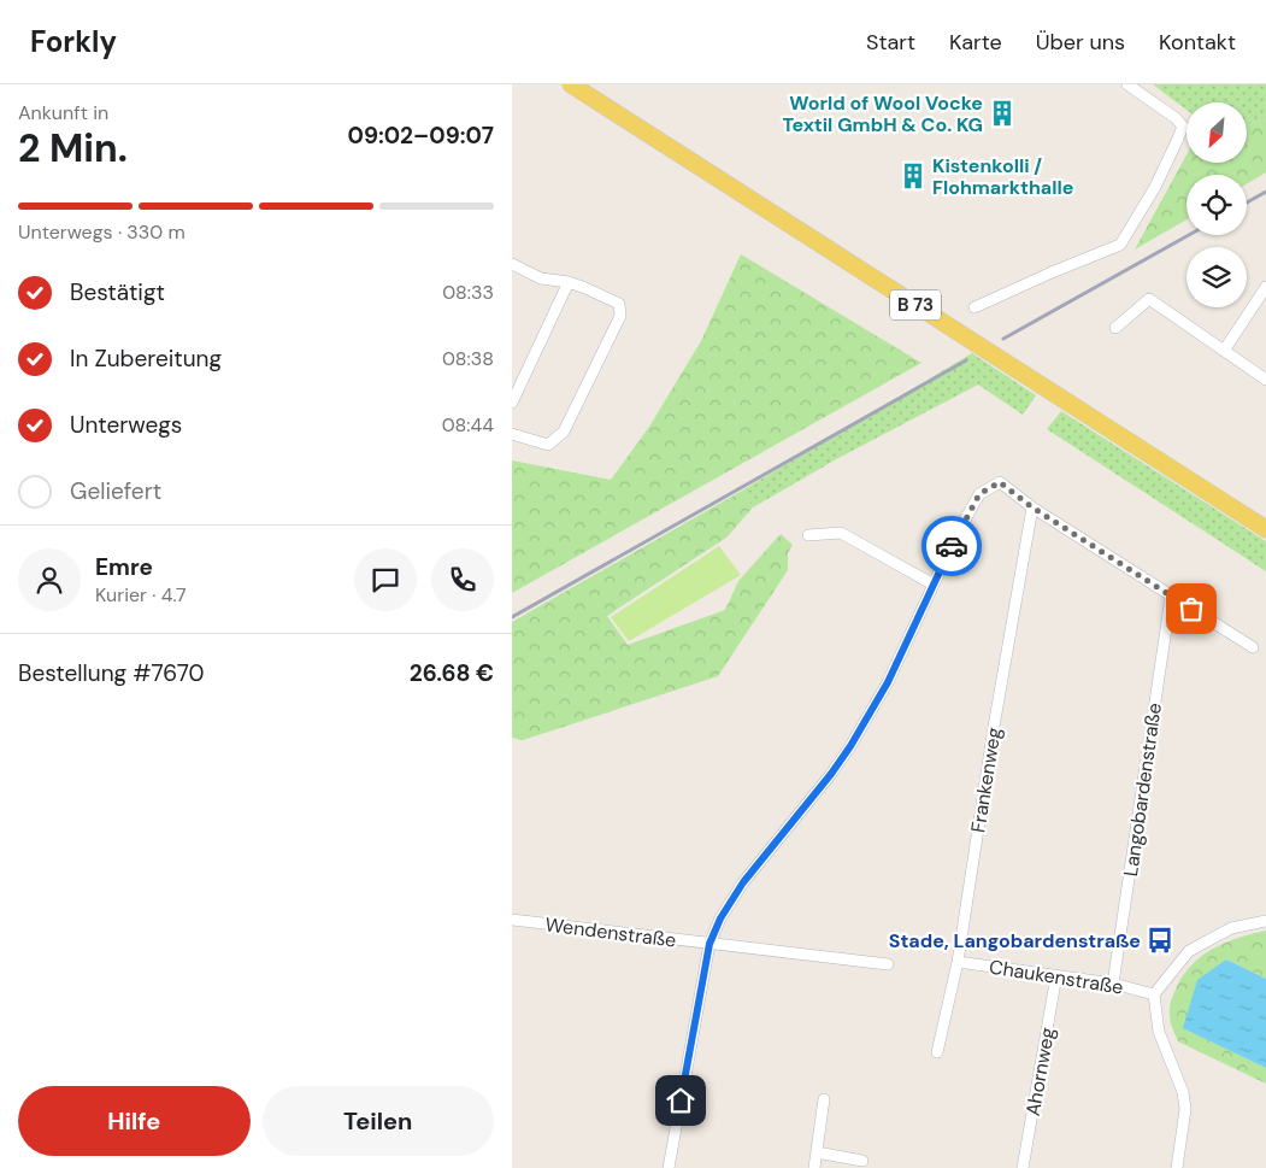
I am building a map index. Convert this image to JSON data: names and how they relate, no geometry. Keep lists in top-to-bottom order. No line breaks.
{"streets":{"main road":["B 73"],"street":["Frankenweg","Langobardenstraße","Wendenstraße","Chaukenstraße","Ahornweg"]},"crossings":[["Frankenweg","Chaukenstraße"],["Langobardenstraße","Chaukenstraße"],["Chaukenstraße","Ahornweg"]],"places":{"building":["World of Wool Vocke Textil GmbH & Co. KG","Kistenkolli / Flohmarkthalle"],"bus stop":["Stade, Langobardenstraße"]},"north":"bottom left","page":{"header":"Forkly","nav":["Start","Karte","Über uns","Kontakt"],"heading":["2 Min.","Ankunft in","09:02–09:07"],"panel":["Emre","Kurier · 4.7","Bestellung #7670","26.68 €"],"bar":"Unterwegs · 330 m","list":[["Bestätigt","08:33"],["In Zubereitung","08:38"],["Unterwegs","08:44"],"Geliefert"],"buttons":["Hilfe","Teilen"]}}
